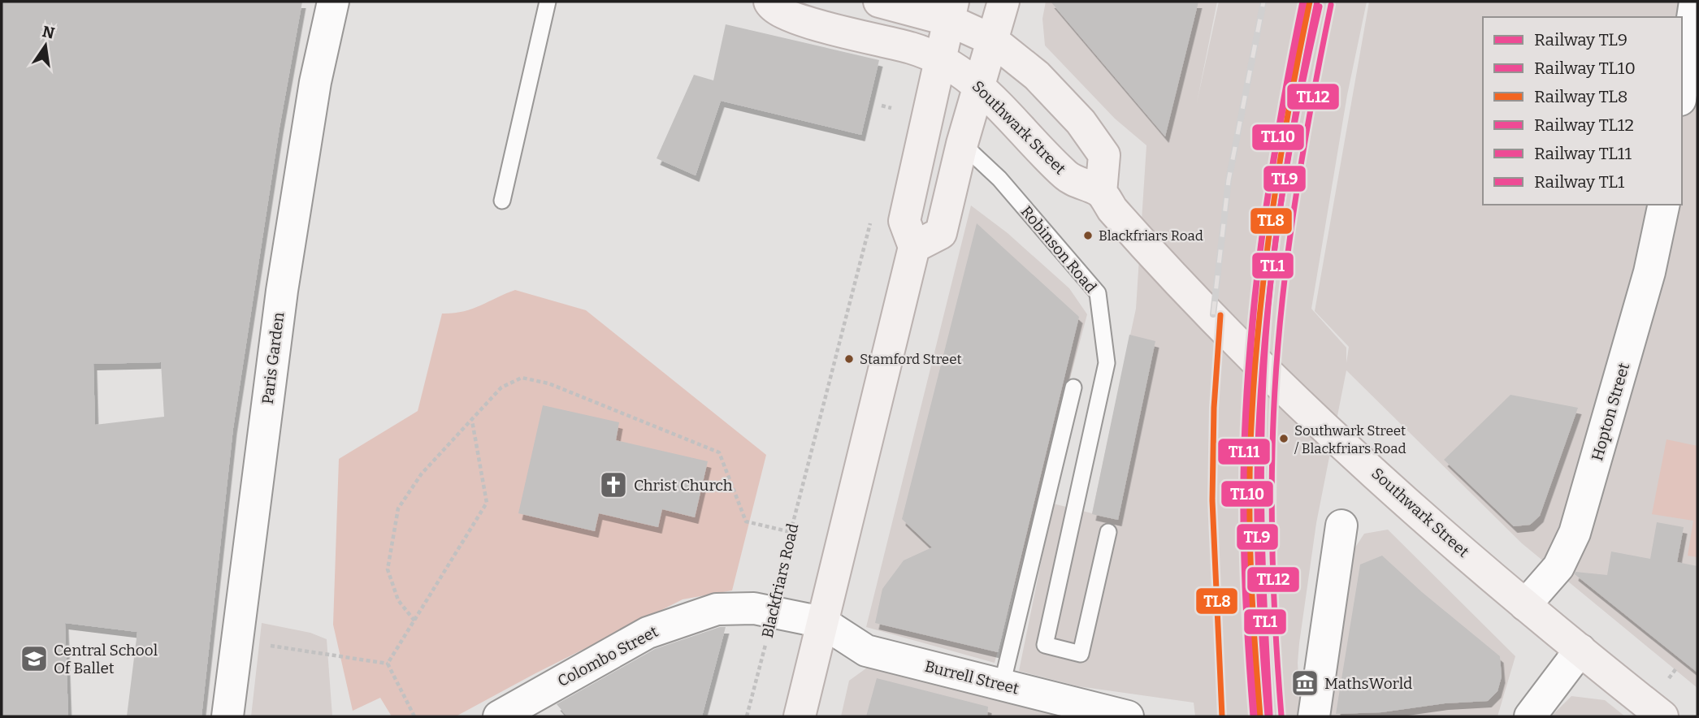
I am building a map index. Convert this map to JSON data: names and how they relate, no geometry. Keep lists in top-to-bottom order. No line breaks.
{"streets":{"main road":["Southwark Street"],"street":["Paris Garden","Hopton Street","Colombo Street","Burrell Street"],"lane":["Robinson Road"],"path":["Blackfriars Road"]},"crossings":[["Southwark Street","Hopton Street"],["Blackfriars Road","Colombo Street"],["Colombo Street","Burrell Street"]],"places":{"other":["Blackfriars Road","Stamford Street","Southwark Street / Blackfriars Road"],"church":["Christ Church"],"school or university":["Central School Of Ballet"],"museum":["MathsWorld"]},"lines":["rail line TL9","rail line TL8","rail line TL11","rail line TL10","rail line TL12","rail line TL1"],"legend":["Railway TL9","Railway TL10","Railway TL8","Railway TL12","Railway TL11","Railway TL1"],"north":"top"}
